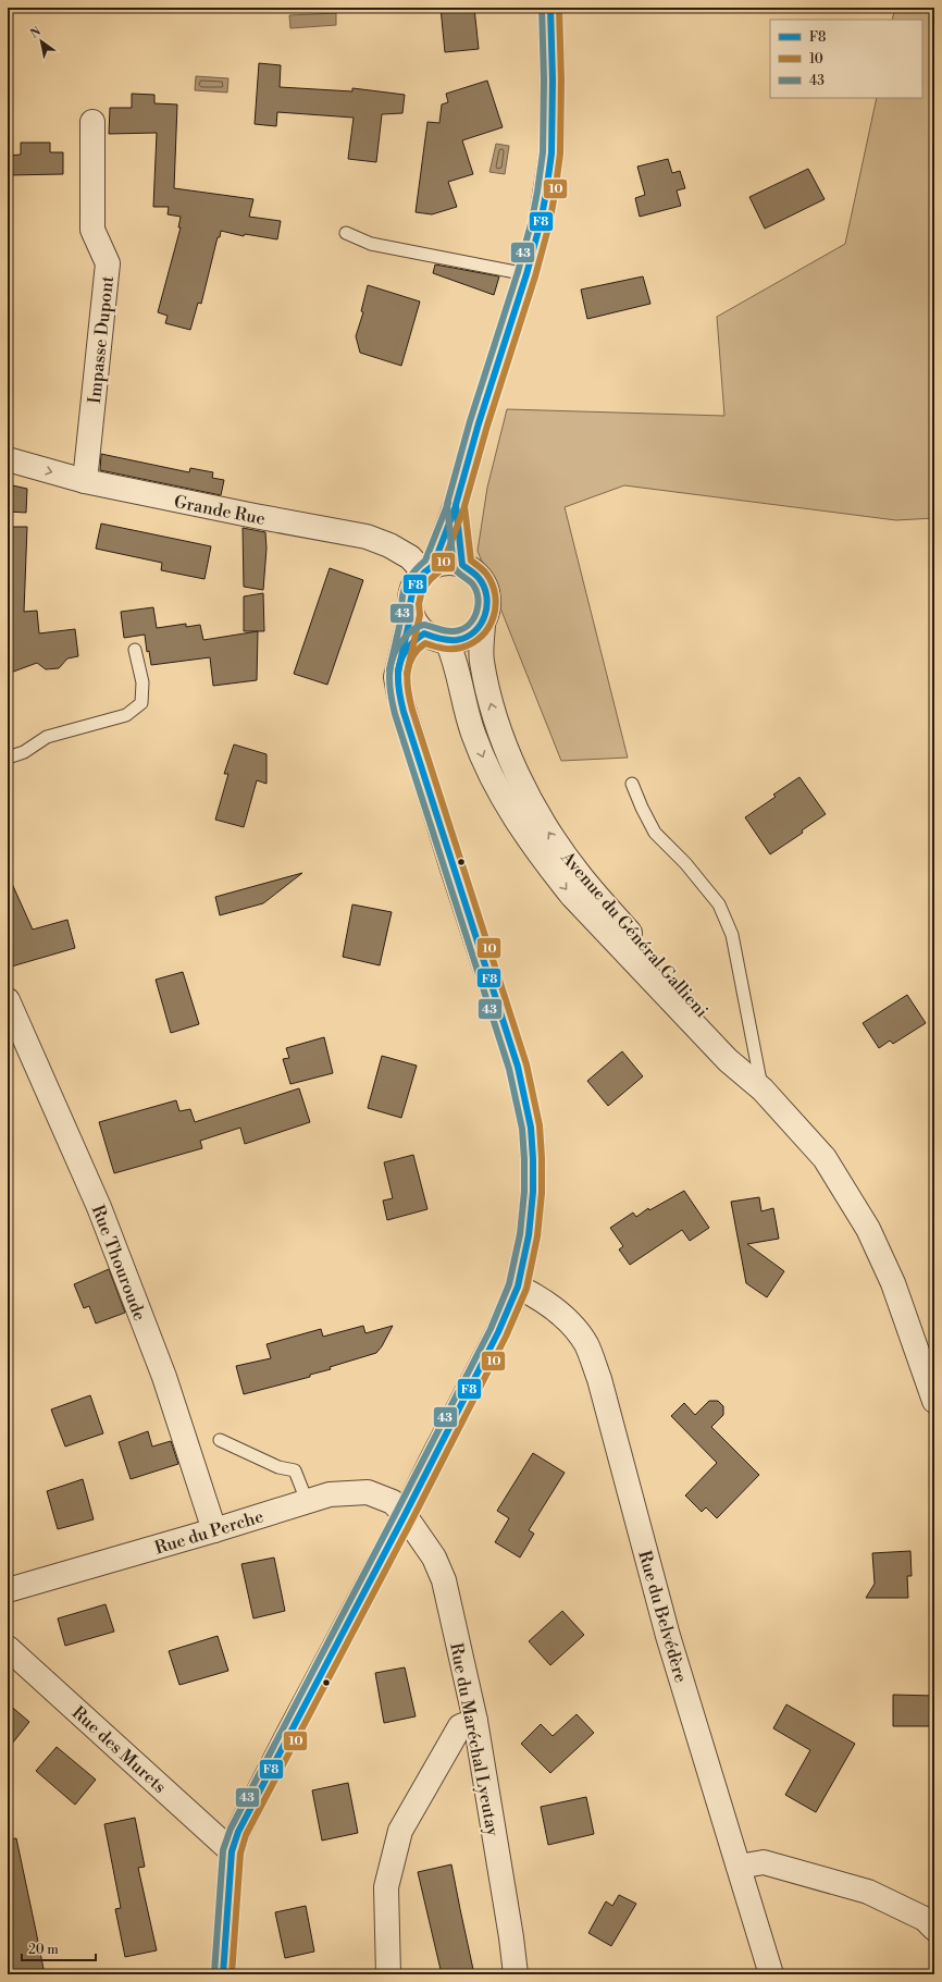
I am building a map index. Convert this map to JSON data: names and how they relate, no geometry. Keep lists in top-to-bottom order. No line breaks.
{"streets":{"street":["Impasse Dupont","Grande Rue","Avenue du Général Gallieni","Rue Thouroude","Rue du Perche","Rue du Belvédère","Rue du Maréchal Lyeutay","Rue des Murets"]},"crossings":[["Impasse Dupont","Grande Rue"],["Grande Rue","Avenue du Général Gallieni"],["Rue Thouroude","Rue du Perche"],["Rue du Perche","Rue du Maréchal Lyeutay"]],"lines":["transit line F8","transit line 10","transit line 43"],"legend":["F8","10","43"],"scale_bar":"20 m","north":"top left"}
